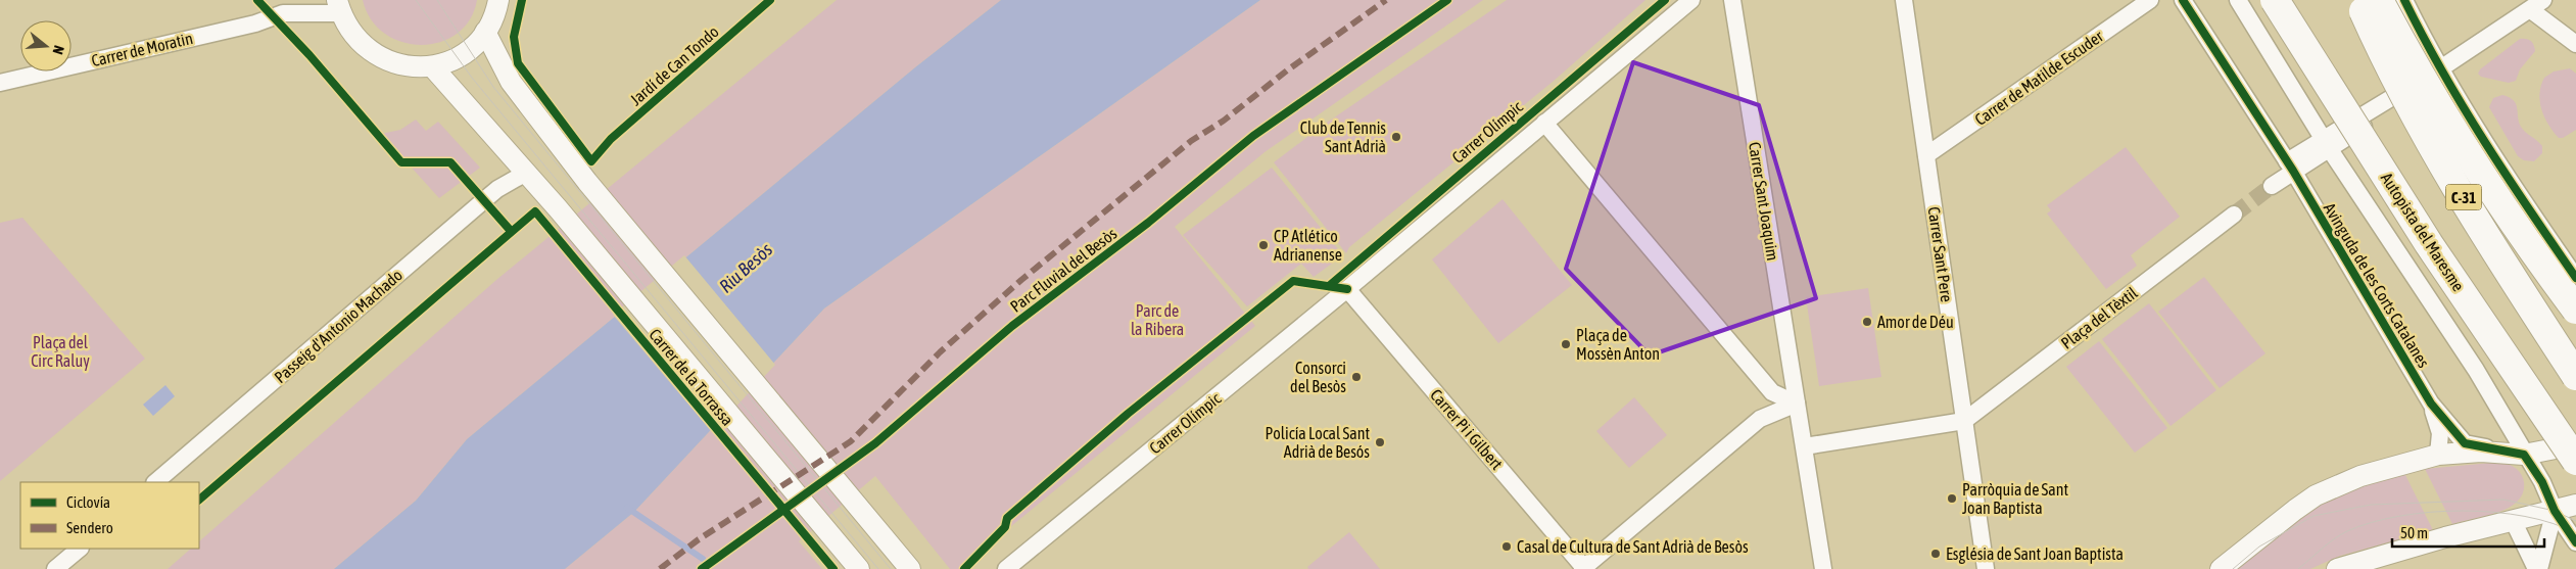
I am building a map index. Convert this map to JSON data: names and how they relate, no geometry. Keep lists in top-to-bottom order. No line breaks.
{"streets":{"highway":["C-31","Autopista del Maresme"],"street":["Carrer de Moratin","Carrer de Matilde Escuder","Carrer Olímpic","Carrer Sant Joaquim","Carrer Sant Pere","Avinguda de les Corts Catalanes","Plaça del Tèxtil","Passeig d'Antonio Machado","Carrer de la Torrassa","Carrer Pi i Gilbert"],"cycle path":["Jardí de Can Tondo","Parc Fluvial del Besòs"]},"crossings":[["Carrer de Matilde Escuder","Carrer Sant Pere"],["Carrer Olímpic","Carrer Pi i Gilbert"],["Carrer Sant Pere","Plaça del Tèxtil"],["Passeig d'Antonio Machado","Carrer de la Torrassa"]],"water":["Riu Besòs"],"parks":["Parc de la Ribera","Plaça del Circ Raluy"],"places":["Club de Tennis Sant Adrià","CP Atlético Adrianense","Amor de Déu","Plaça de Mossèn Anton","Consorci del Besòs","Policía Local Sant Adrià de Besós","Parròquia de Sant Joan Baptista","Casal de Cultura de Sant Adrià de Besòs","Església de Sant Joan Baptista"],"legend":["Ciclovía","Sendero"],"scale_bar":"50 m","north":"right"}
